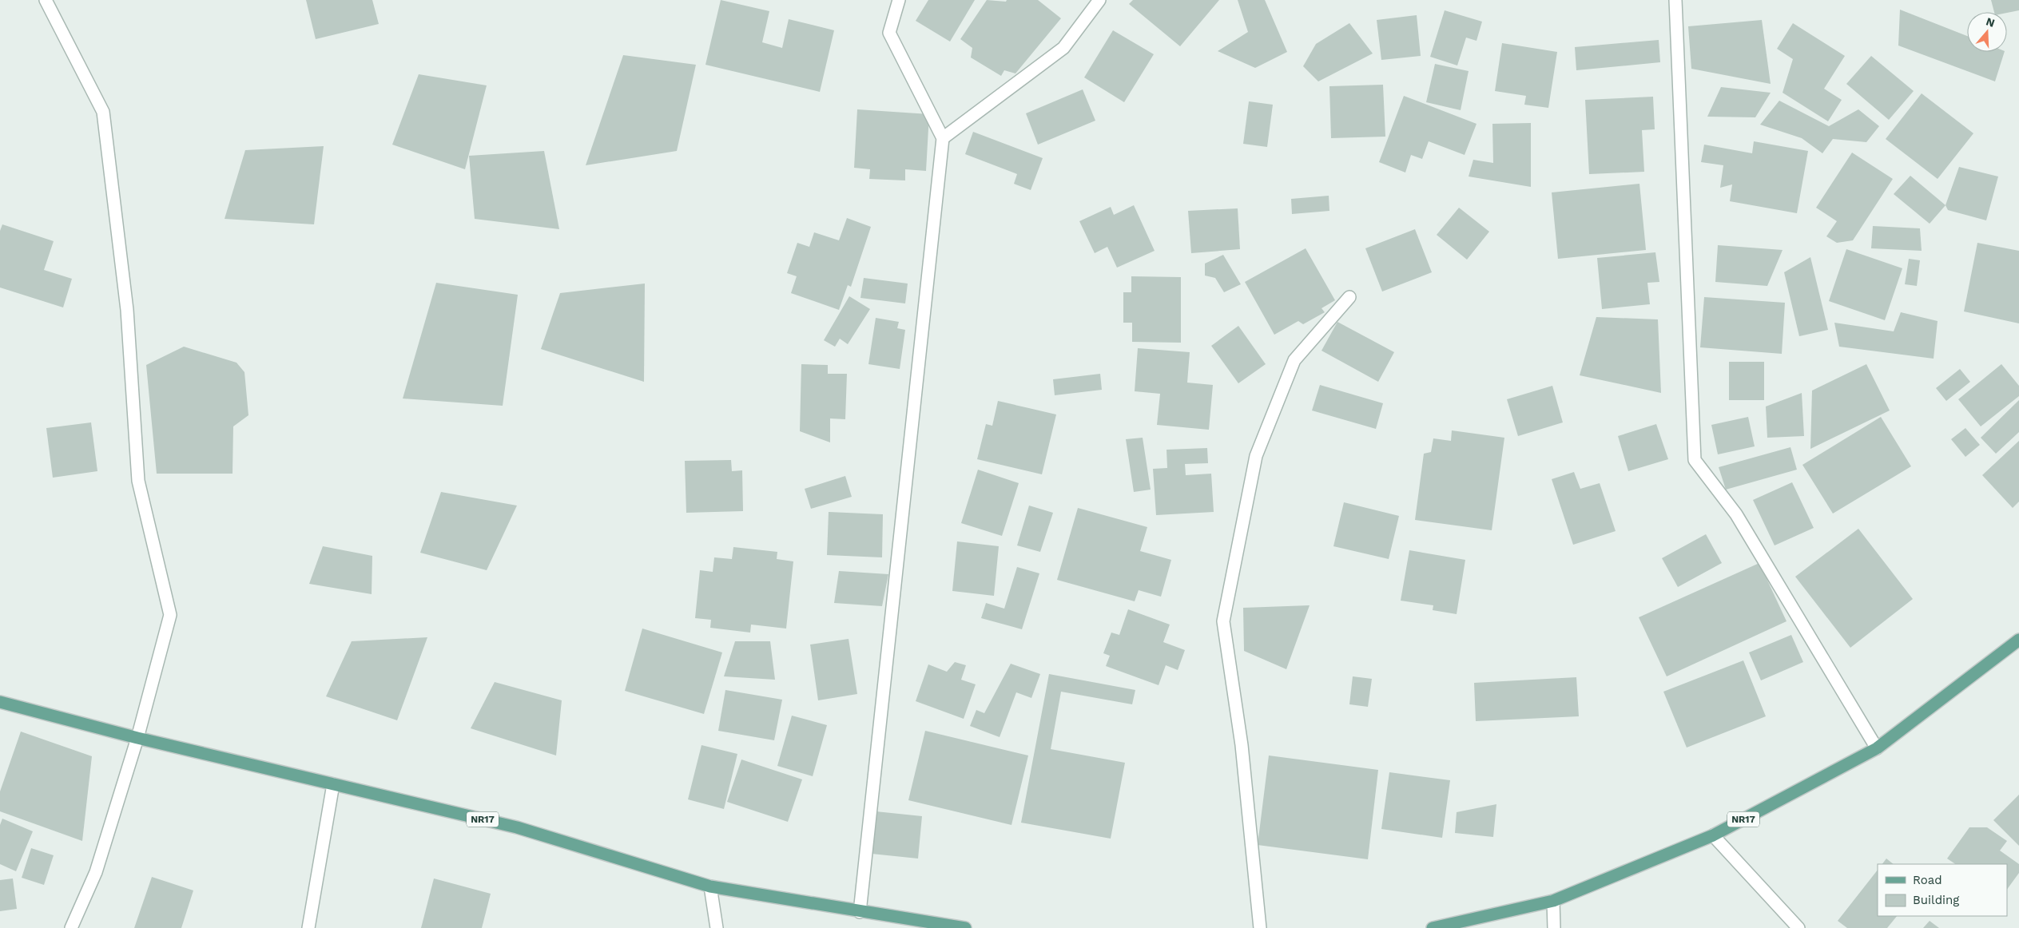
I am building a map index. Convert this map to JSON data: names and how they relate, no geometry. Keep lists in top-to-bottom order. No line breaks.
{"streets":{"main road":["NR17"]},"legend":["Road","Building"],"north":"top"}
